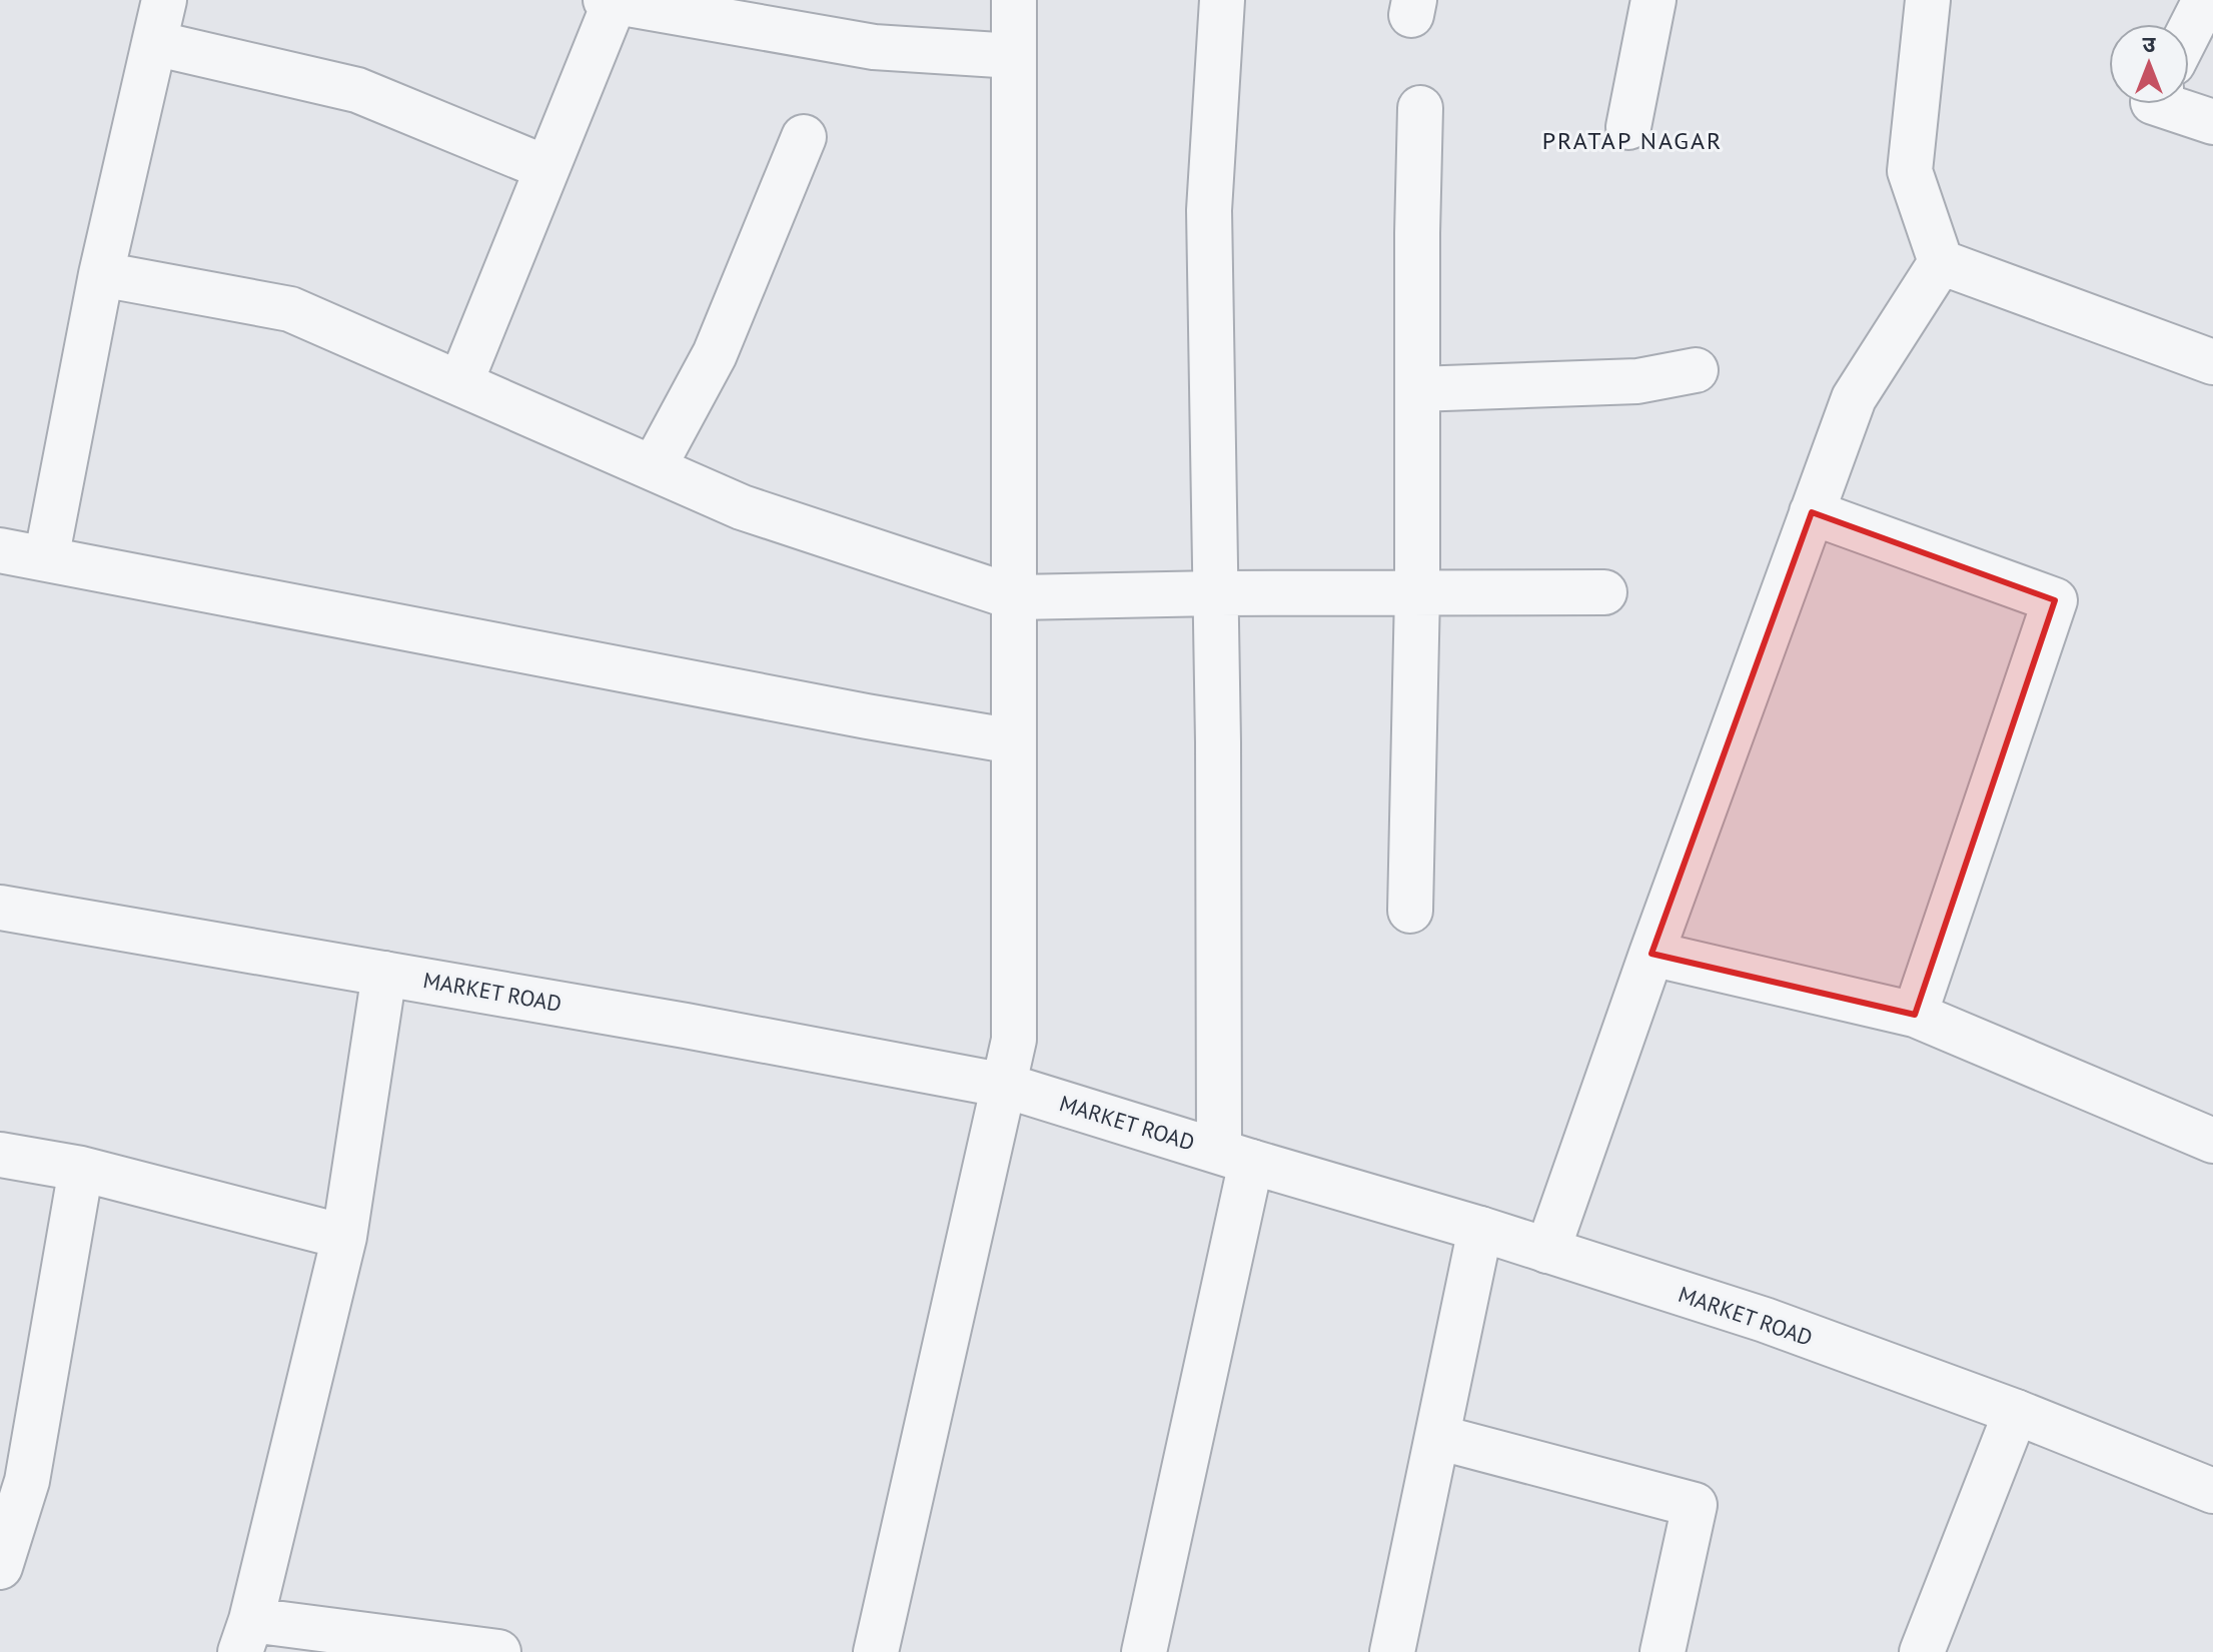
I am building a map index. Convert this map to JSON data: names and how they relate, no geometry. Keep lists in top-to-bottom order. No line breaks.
{"streets":{"street":["MARKET ROAD"]},"districts":["PRATAP NAGAR"],"north":"top"}
